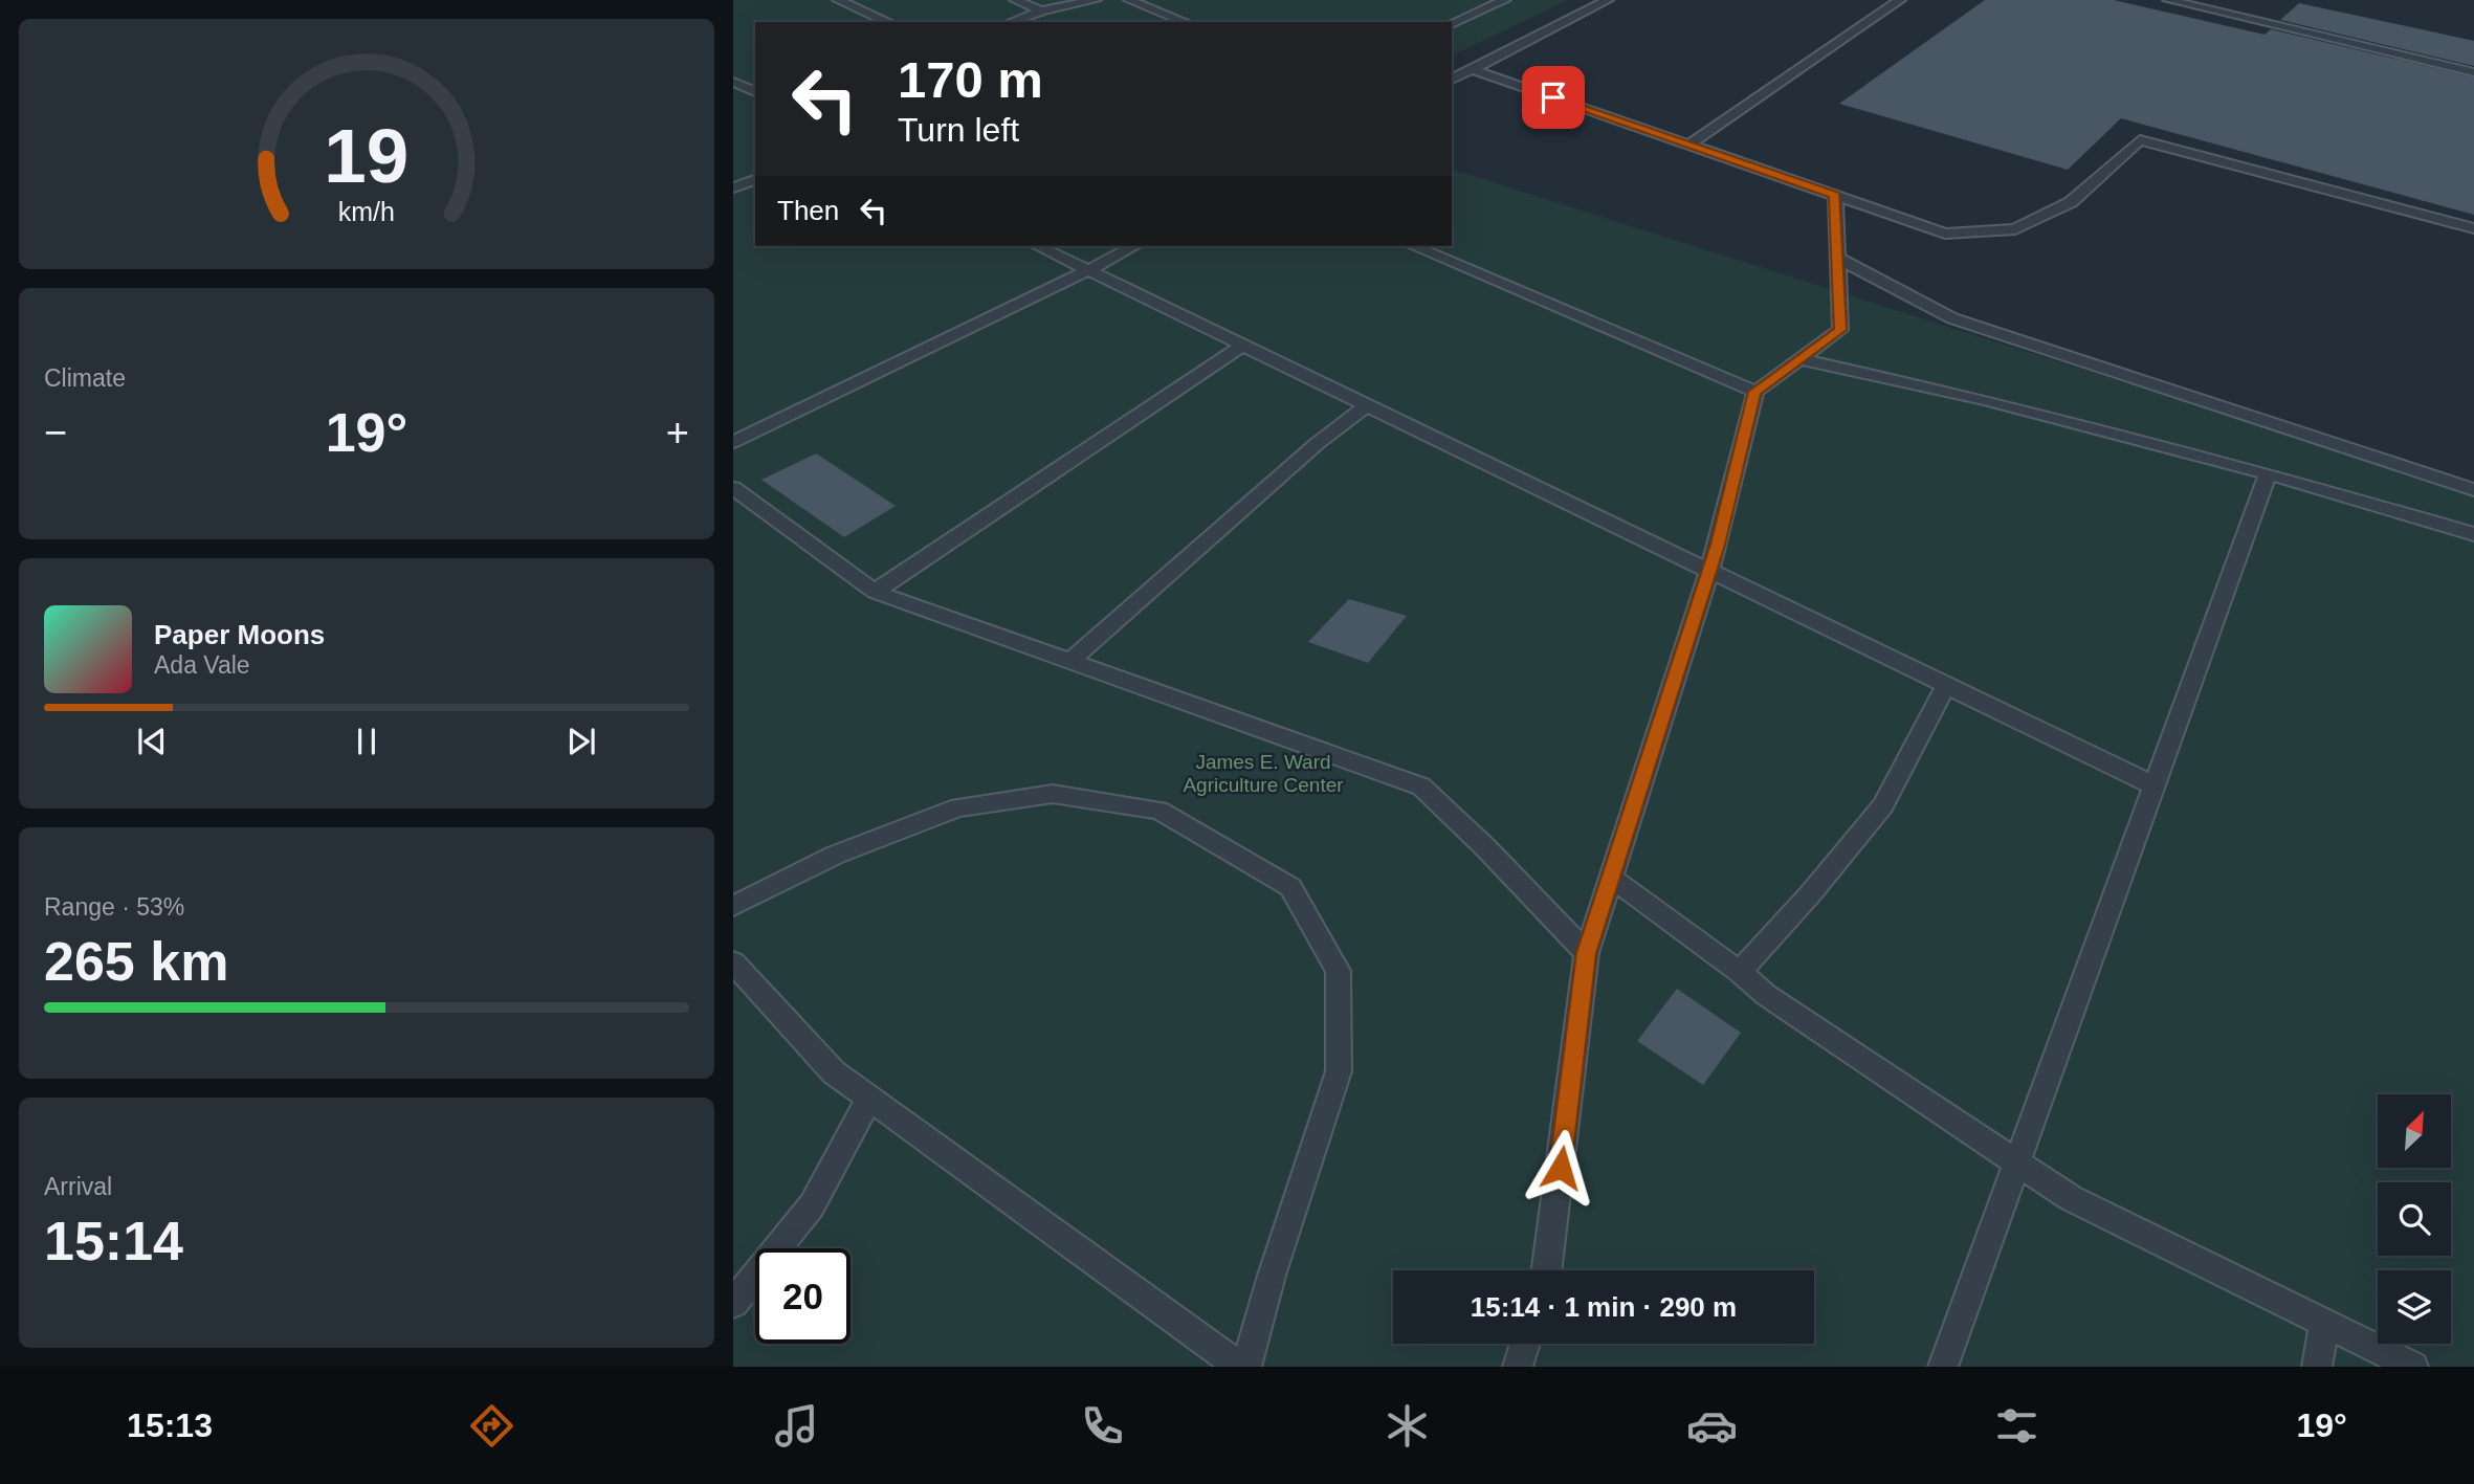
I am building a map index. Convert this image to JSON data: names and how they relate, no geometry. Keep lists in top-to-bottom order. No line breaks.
{"parks":["James E. Ward Agriculture Center"],"north":"top right","page":{"turn":["170 m","Turn left"],"then":"Then","tile":["Climate",["Range · 53%","265 km"],["Arrival","15:14"]],"heat":["−","19°","+"],"song":["Paper Moons","Ada Vale"],"limit":"20","trip":"15:14 · 1 min · 290 m","tabs":["15:13","19°"],"gauge":["19","km/h"]}}
